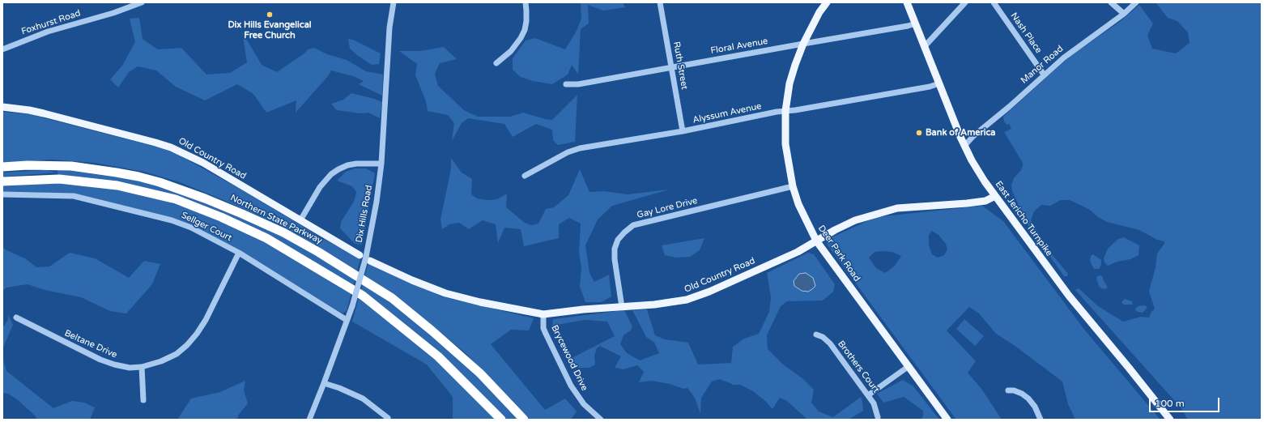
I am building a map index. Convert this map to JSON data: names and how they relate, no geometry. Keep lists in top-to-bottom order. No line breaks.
{"streets":{"highway":["Northern State Parkway"],"main road":["Old Country Road","East Jericho Turnpike","Deer Park Road"],"street":["Foxhurst Road","Nash Place","Floral Avenue","Manor Road","Ruth Street","Alyssum Avenue","Gay Lore Drive","Dix Hills Road","Sellger Court","Beltane Drive","Brycewood Drive","Brothers Court"]},"crossings":[["Nash Place","Manor Road"],["Floral Avenue","Ruth Street"],["Floral Avenue","East Jericho Turnpike"],["Floral Avenue","Deer Park Road"],["Manor Road","East Jericho Turnpike"],["Ruth Street","Alyssum Avenue"],["Alyssum Avenue","East Jericho Turnpike"],["Alyssum Avenue","Deer Park Road"],["Old Country Road","Gay Lore Drive"],["Old Country Road","East Jericho Turnpike"],["Old Country Road","Deer Park Road"],["Old Country Road","Brycewood Drive"],["Gay Lore Drive","Deer Park Road"],["Dix Hills Road","Sellger Court"],["Sellger Court","Beltane Drive"]],"places":["Dix Hills Evangelical Free Church","Bank of America"],"scale_bar":"100 m"}
